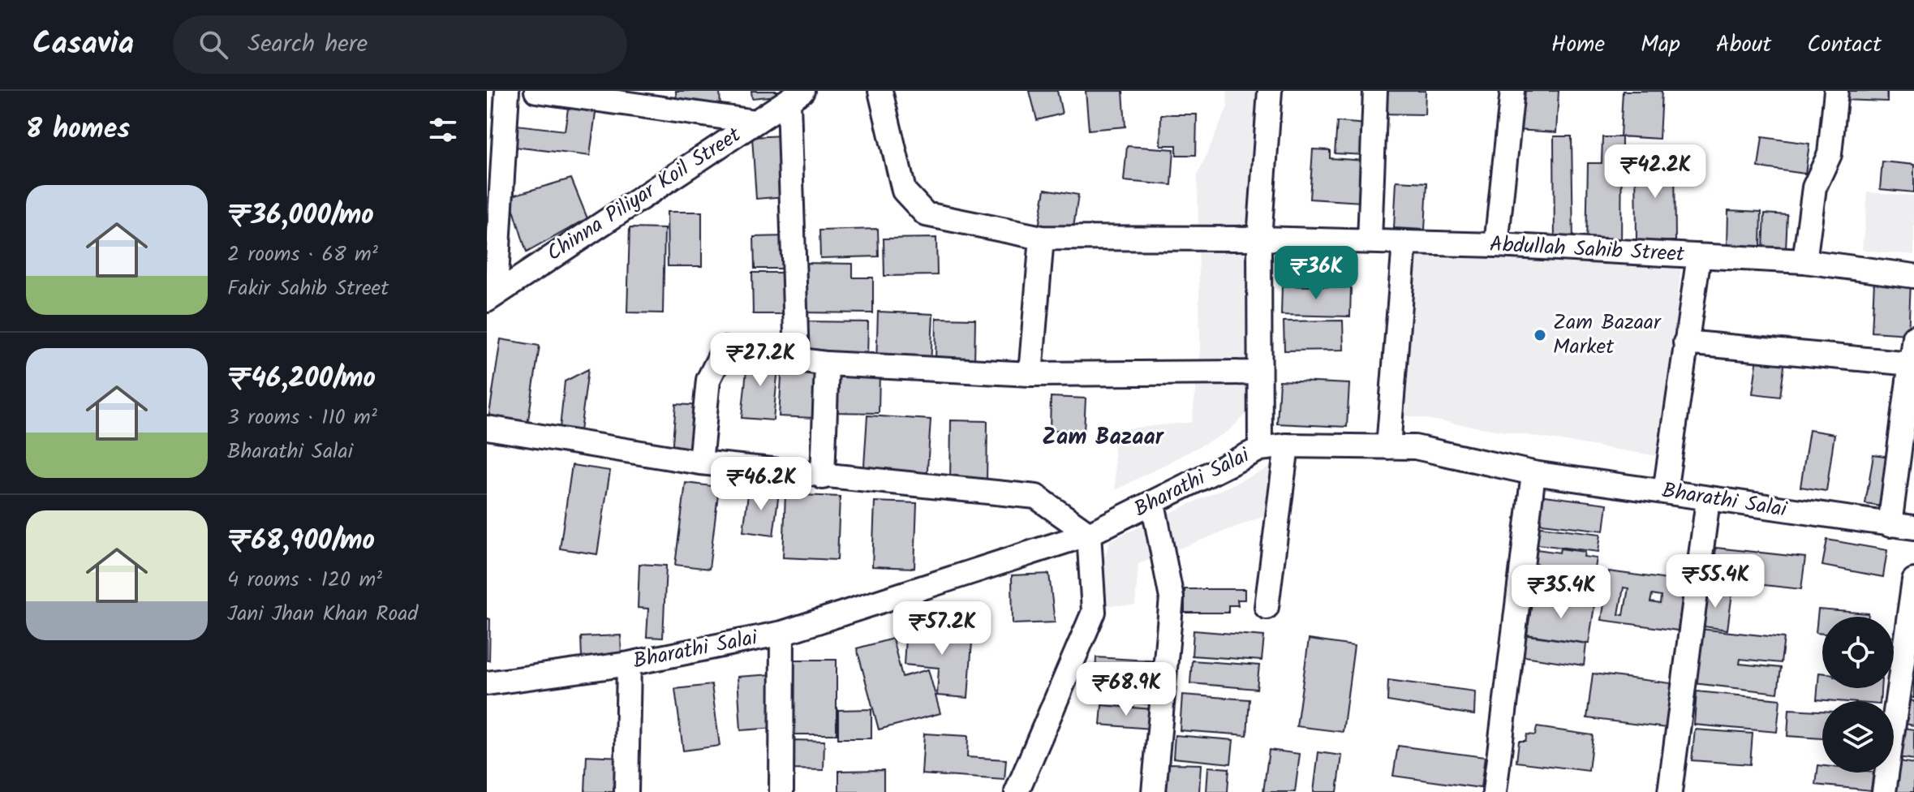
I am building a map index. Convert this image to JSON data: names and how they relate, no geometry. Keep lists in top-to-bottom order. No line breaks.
{"streets":{"street":["Chinna Piliyar Koil Street","Abdullah Sahib Street","Bharathi Salai"]},"districts":["Zam Bazaar"],"places":["Zam Bazaar Market"],"page":{"header":"Casavia","search":"Search here","nav":["Home","Map","About","Contact"],"heading":"8 homes","price":["₹42.2K","₹36K","₹27.2K","₹46.2K","₹55.4K","₹35.4K","₹57.2K","₹68.9K"],"list":[{"name":"₹36,000/mo","note":"2 rooms · 68 m² · Fakir Sahib Street"},{"name":"₹46,200/mo","note":"3 rooms · 110 m² · Bharathi Salai"},{"name":"₹68,900/mo","note":"4 rooms · 120 m² · Jani Jhan Khan Road"}]}}
